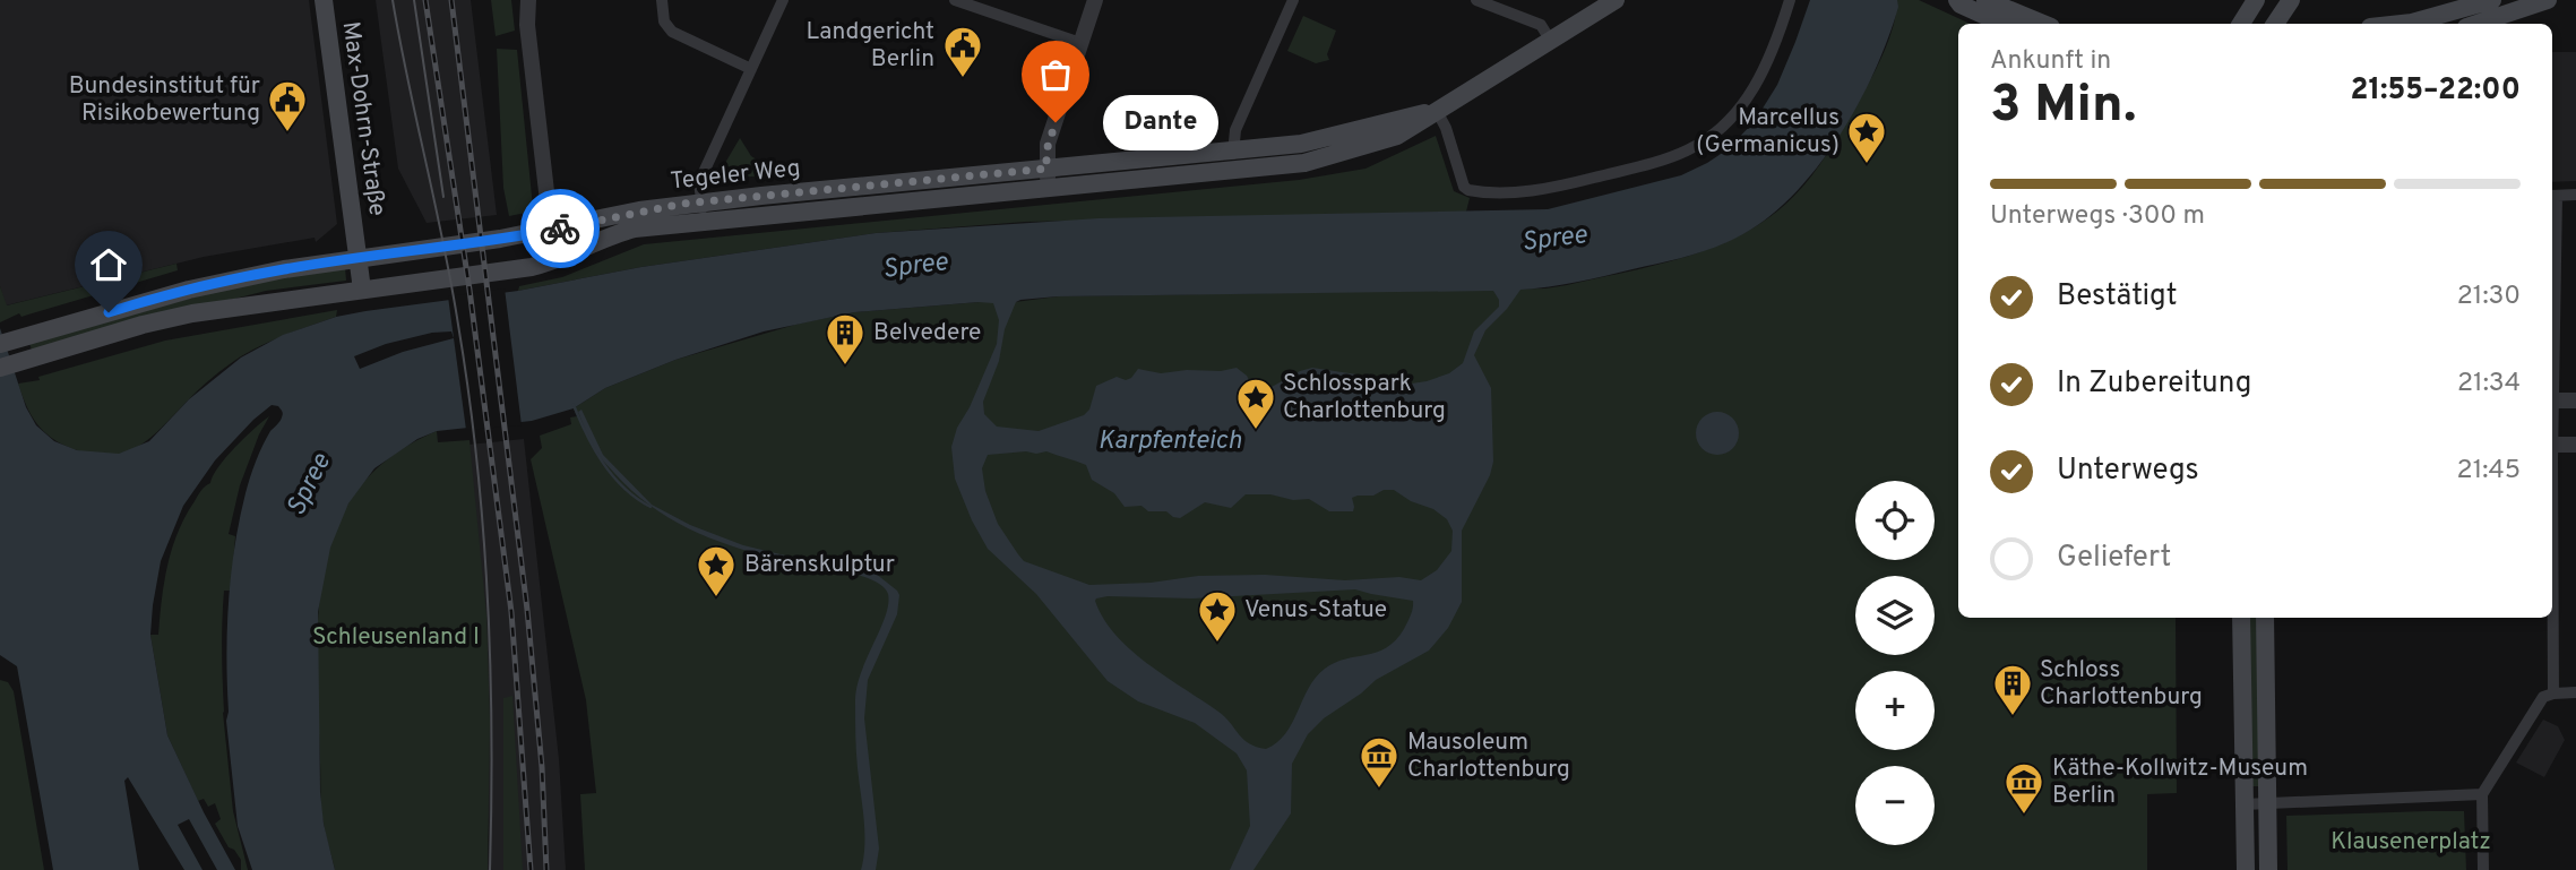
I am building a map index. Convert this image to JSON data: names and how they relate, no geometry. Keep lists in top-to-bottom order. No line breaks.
{"streets":{"main road":["Max-Dohrn-Straße","Tegeler Weg"]},"crossings":[["Max-Dohrn-Straße","Tegeler Weg"]],"water":["Spree","Karpfenteich"],"parks":["Schleusenland I","Klausenerplatz"],"places":{"public building":["Landgericht Berlin","Bundesinstitut für Risikobewertung"],"other":["Dante"],"place":["Marcellus (Germanicus)","Schlosspark Charlottenburg","Bärenskulptur","Venus-Statue"],"building":["Belvedere","Schloss Charlottenburg"],"museum":["Mausoleum Charlottenburg","Käthe-Kollwitz-Museum Berlin"]},"page":{"heading":["3 Min.","Ankunft in","21:55–22:00"],"bubble":"Dante","bar":"Unterwegs · 300 m","list":[["Bestätigt","21:30"],["In Zubereitung","21:34"],["Unterwegs","21:45"],"Geliefert"],"map_buttons":["+","−"]}}
